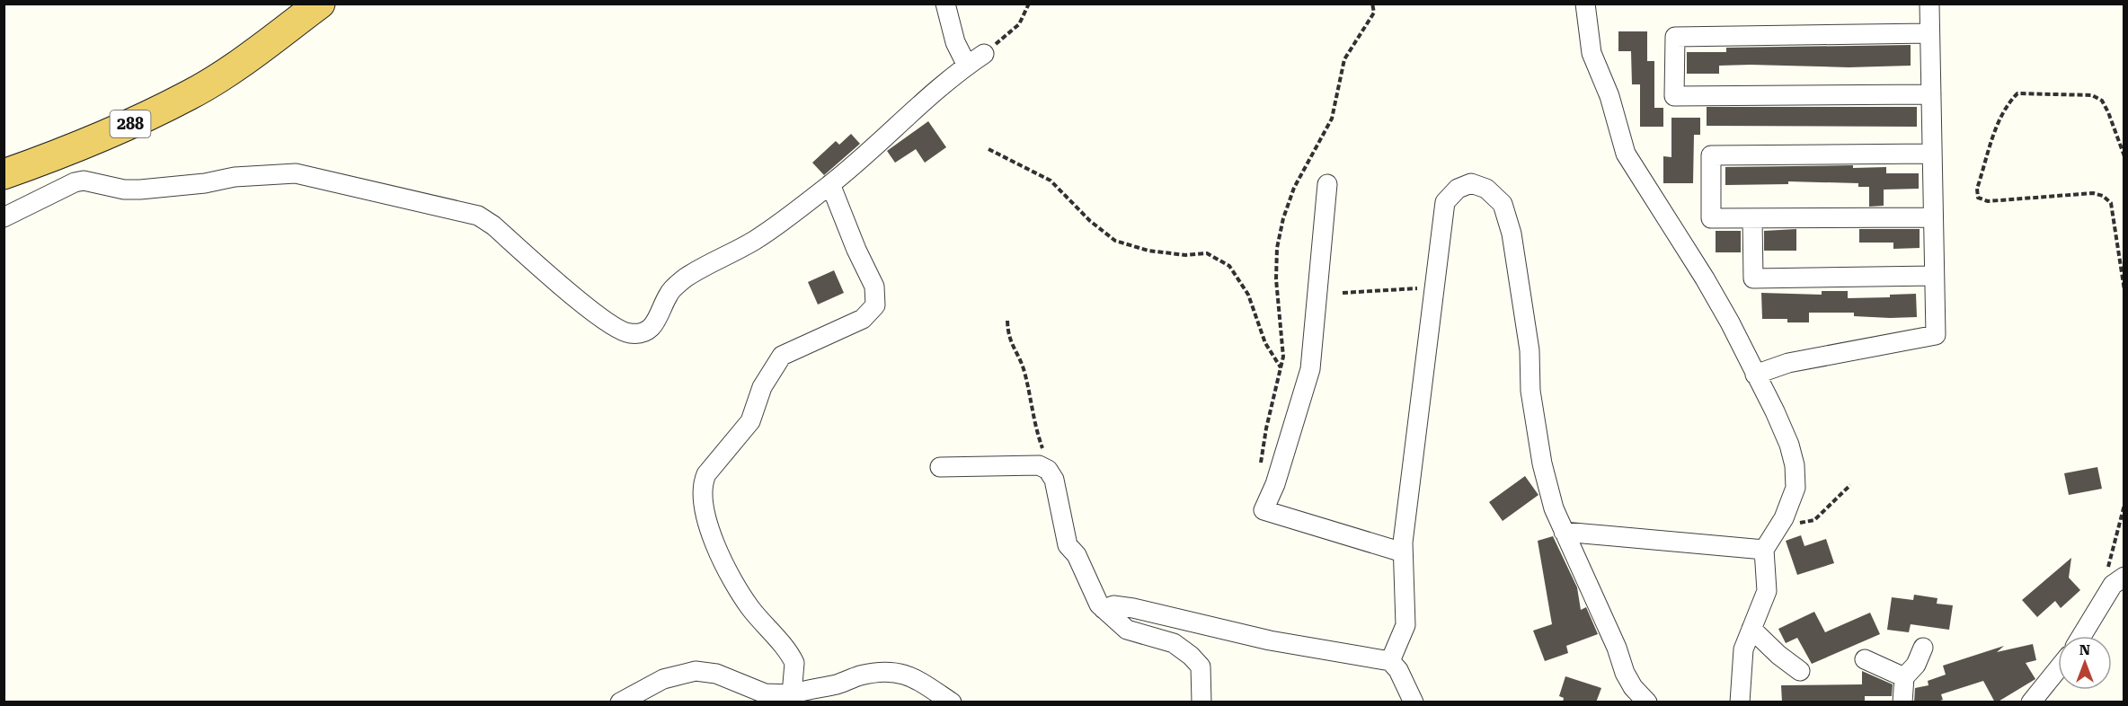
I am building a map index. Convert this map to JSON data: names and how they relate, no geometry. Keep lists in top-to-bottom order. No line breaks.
{"streets":{"highway":["288"]},"north":"top"}
